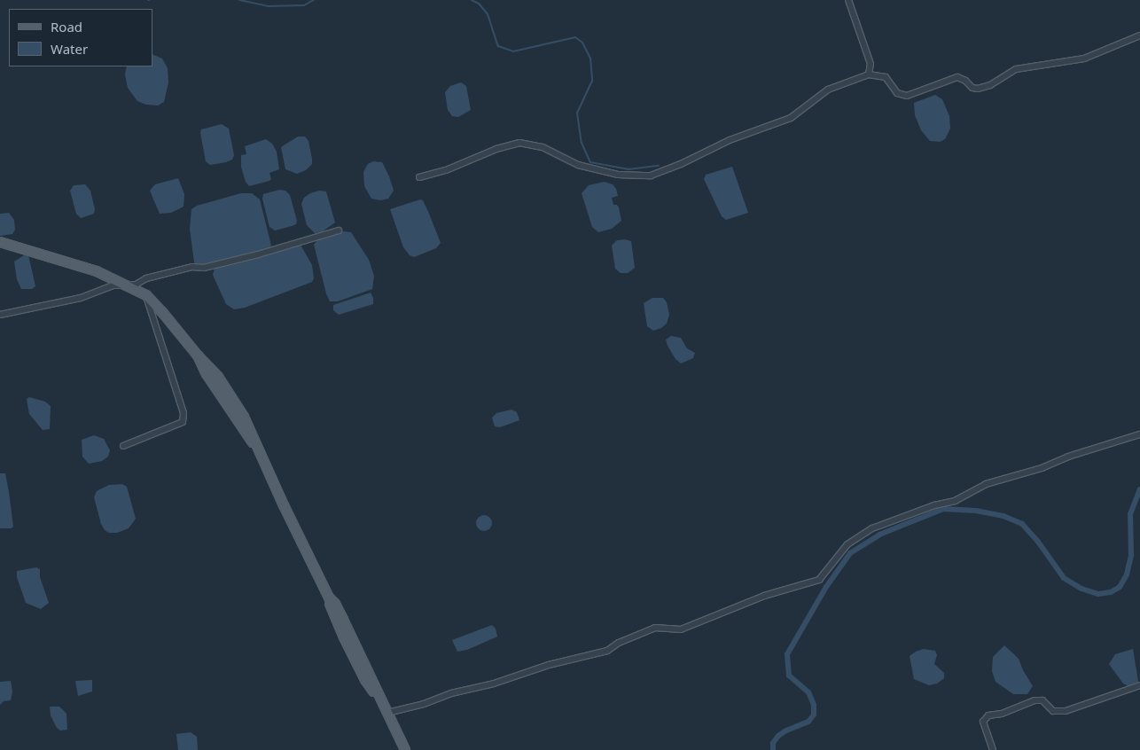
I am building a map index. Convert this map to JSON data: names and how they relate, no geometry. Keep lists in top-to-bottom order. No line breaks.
{"legend":["Road","Water"]}
